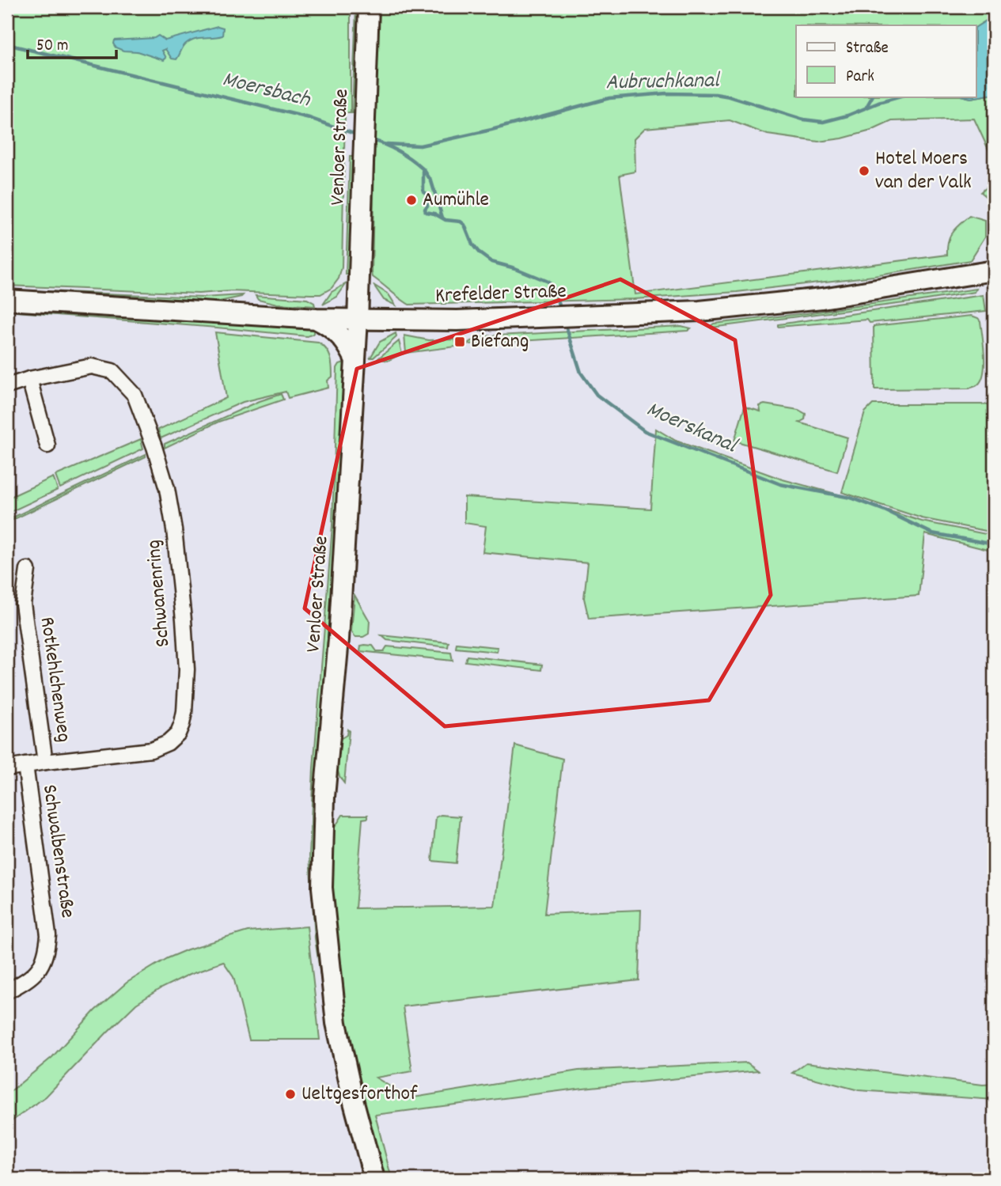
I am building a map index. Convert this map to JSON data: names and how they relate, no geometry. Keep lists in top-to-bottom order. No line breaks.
{"streets":{"main road":["Venloer Straße","Krefelder Straße"],"street":["Schwanenring","Rotkehlchenweg","Schwalbenstraße"]},"crossings":[["Venloer Straße","Krefelder Straße"],["Schwanenring","Rotkehlchenweg"],["Schwanenring","Schwalbenstraße"]],"water":["Aubruchkanal","Moersbach","Moerskanal"],"places":{"other":["Hotel Moers van der Valk","Aumühle","Ueltgesforthof"],"transit":["Biefang"]},"legend":["Straße","Park"],"scale_bar":"50 m"}
